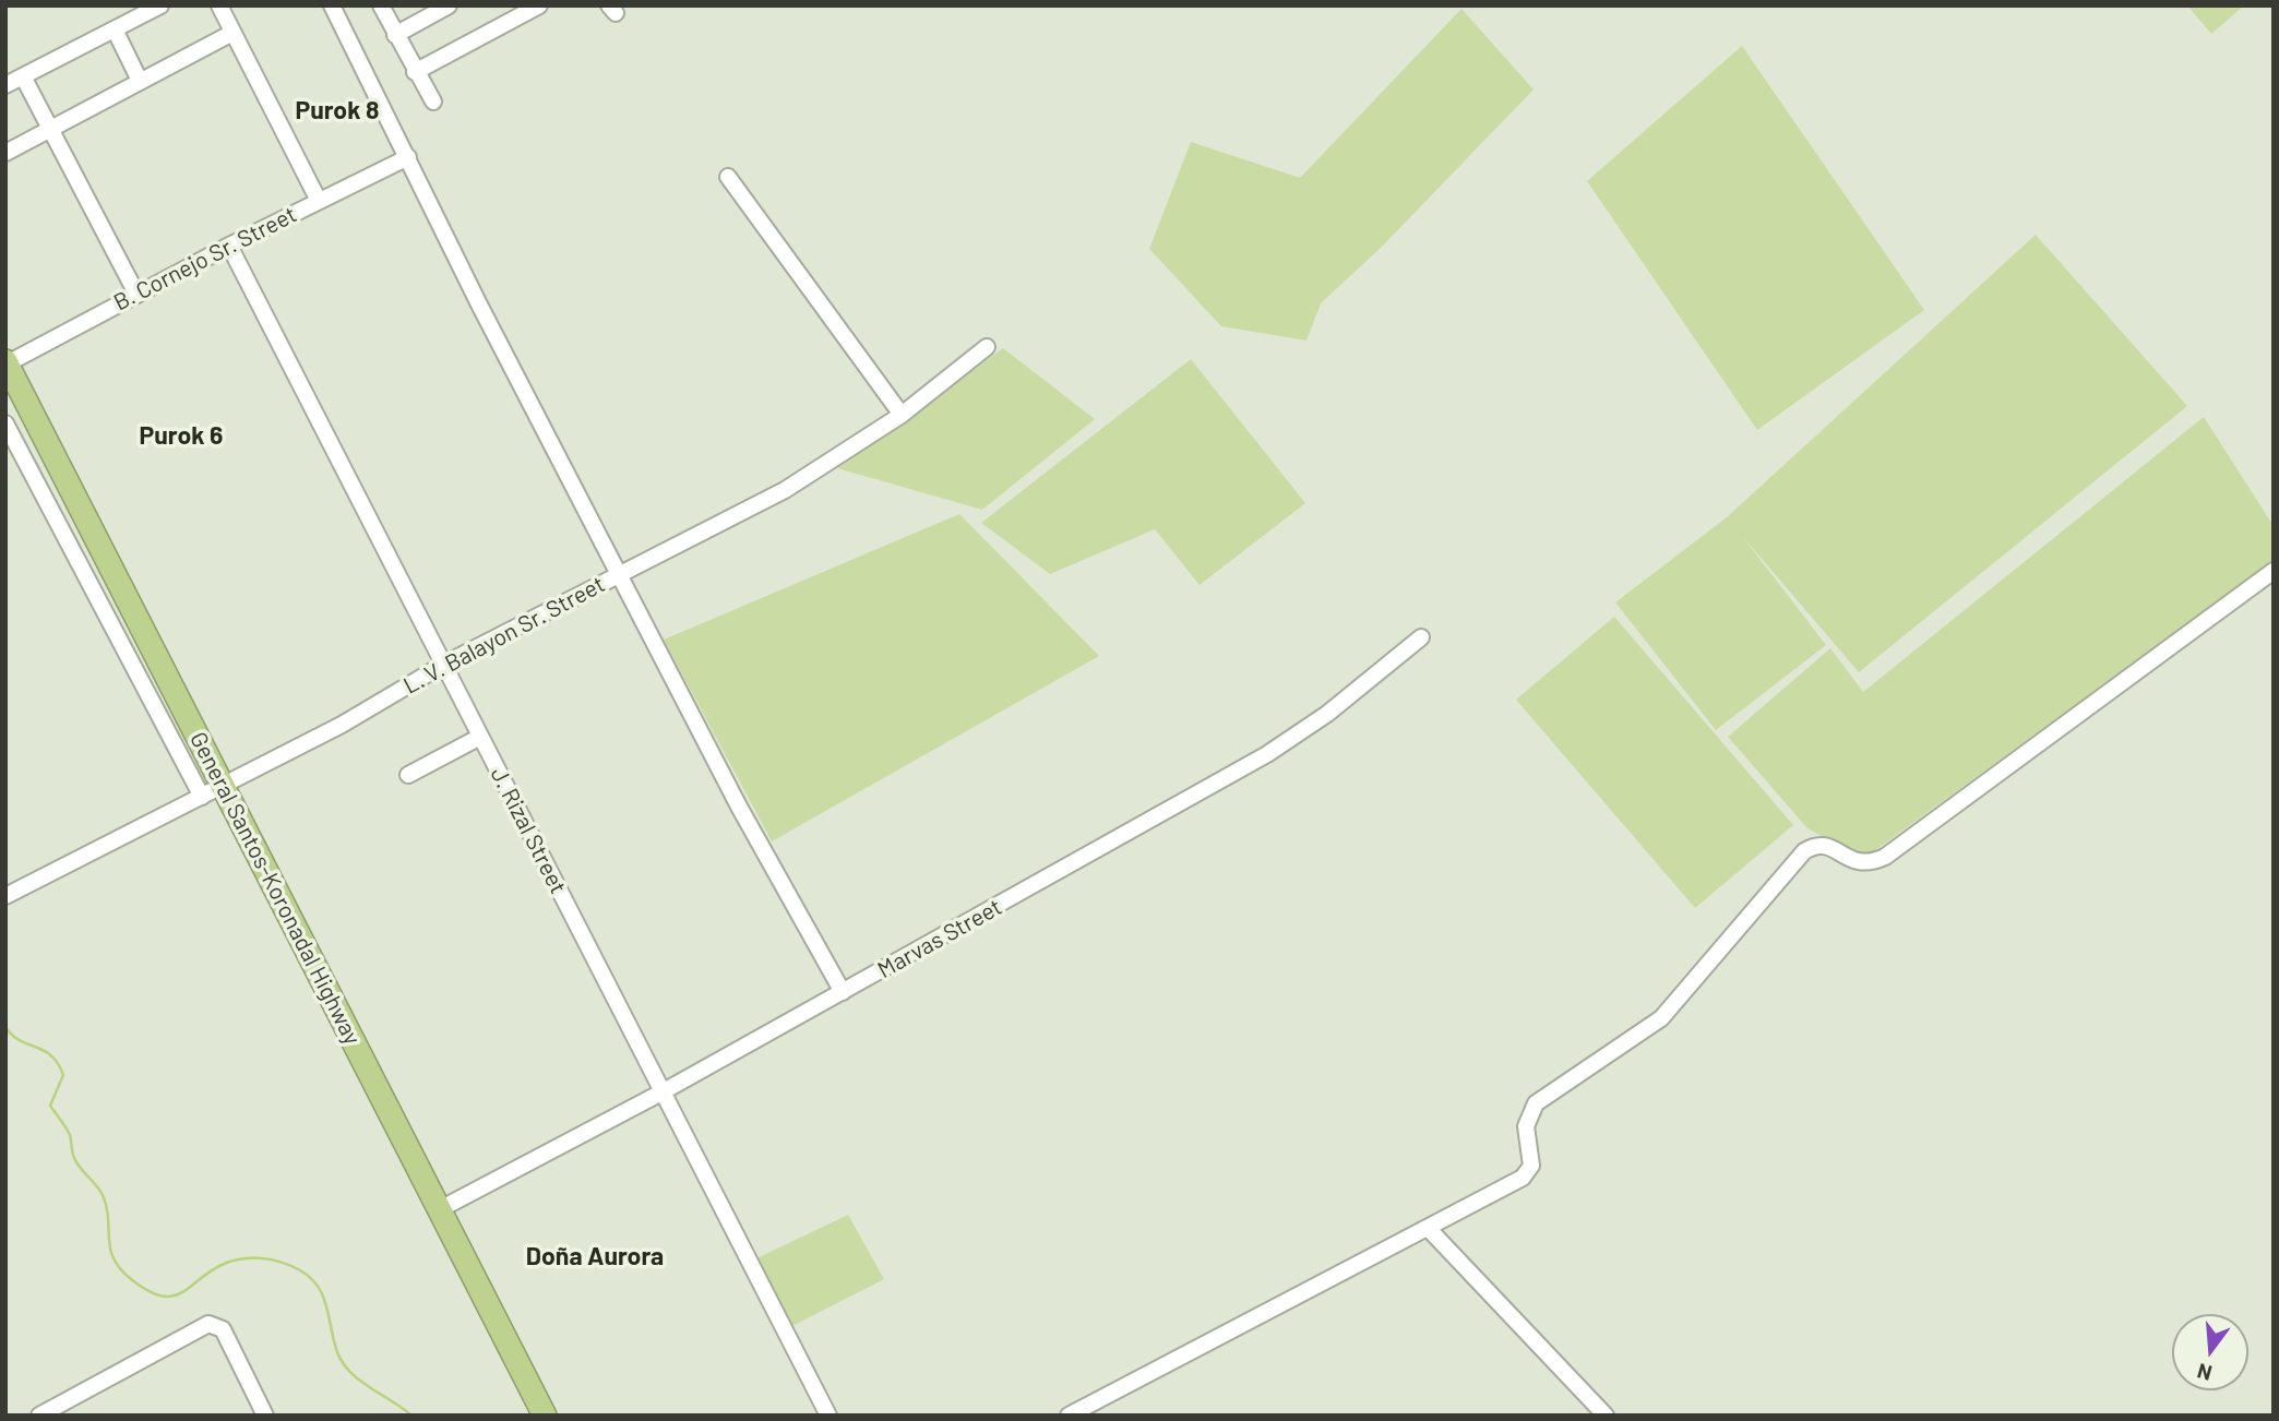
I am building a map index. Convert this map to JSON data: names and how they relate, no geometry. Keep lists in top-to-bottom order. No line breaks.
{"streets":{"highway":["General Santos-Koronadal Highway"],"street":["B. Cornejo Sr. Street","L. V. Balayon Sr. Street","J. Rizal Street","Marvas Street"]},"crossings":[["B. Cornejo Sr. Street","J. Rizal Street"],["B. Cornejo Sr. Street","General Santos-Koronadal Highway"],["L. V. Balayon Sr. Street","J. Rizal Street"],["L. V. Balayon Sr. Street","General Santos-Koronadal Highway"],["J. Rizal Street","Marvas Street"],["General Santos-Koronadal Highway","Marvas Street"]],"districts":["Purok 8","Purok 6","Doña Aurora"],"north":"bottom"}
